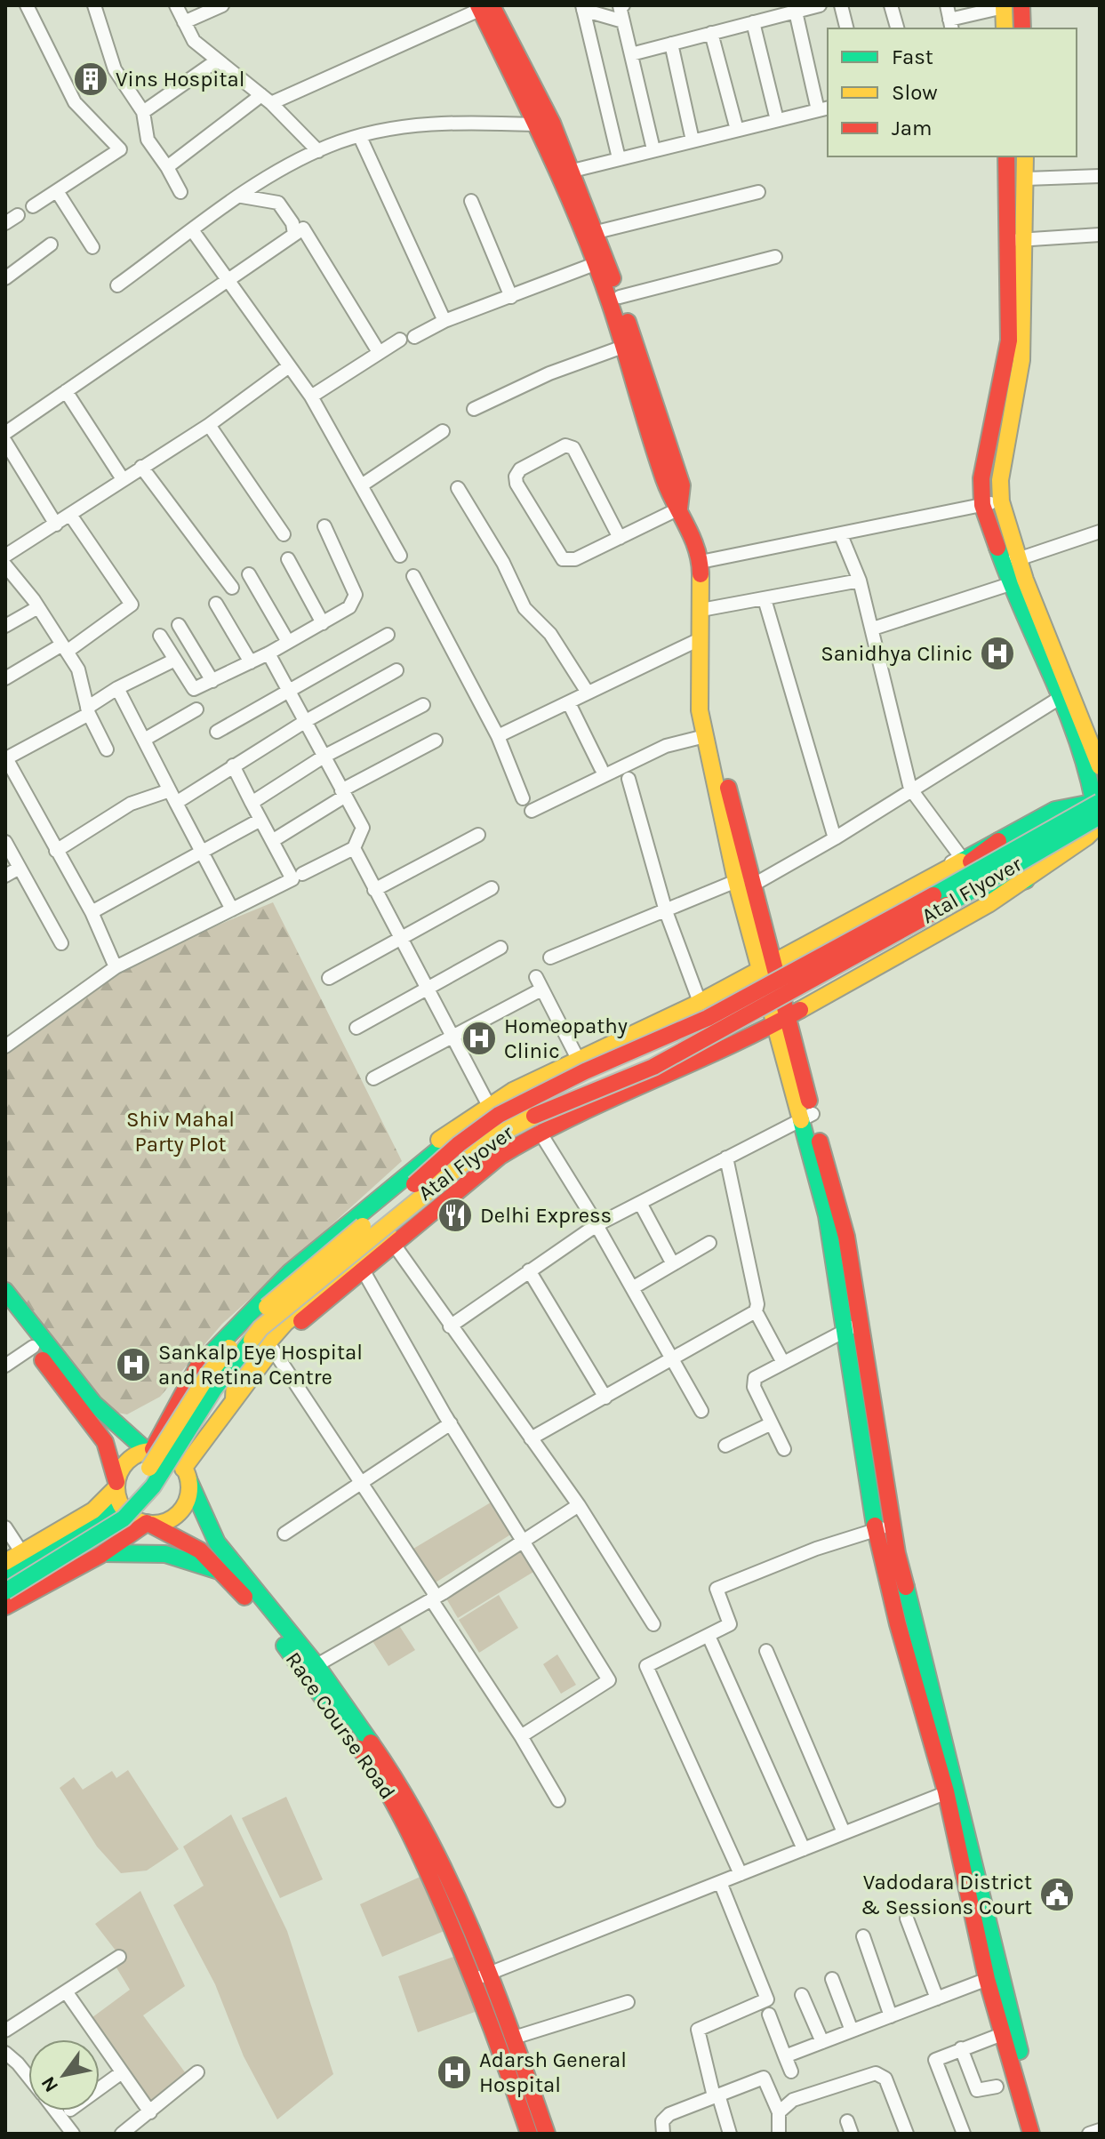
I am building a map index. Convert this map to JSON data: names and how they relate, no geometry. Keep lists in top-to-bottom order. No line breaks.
{"streets":{"main road":["Atal Flyover","Race Course Road"]},"parks":["Shiv Mahal Party Plot"],"places":{"building":["Vins Hospital"],"hospital":["Sanidhya Clinic","Homeopathy Clinic","Sankalp Eye Hospital and Retina Centre","Adarsh General Hospital"],"restaurant":["Delhi Express"],"public building":["Vadodara District & Sessions Court"]},"legend":["Fast","Slow","Jam"],"north":"bottom left"}
